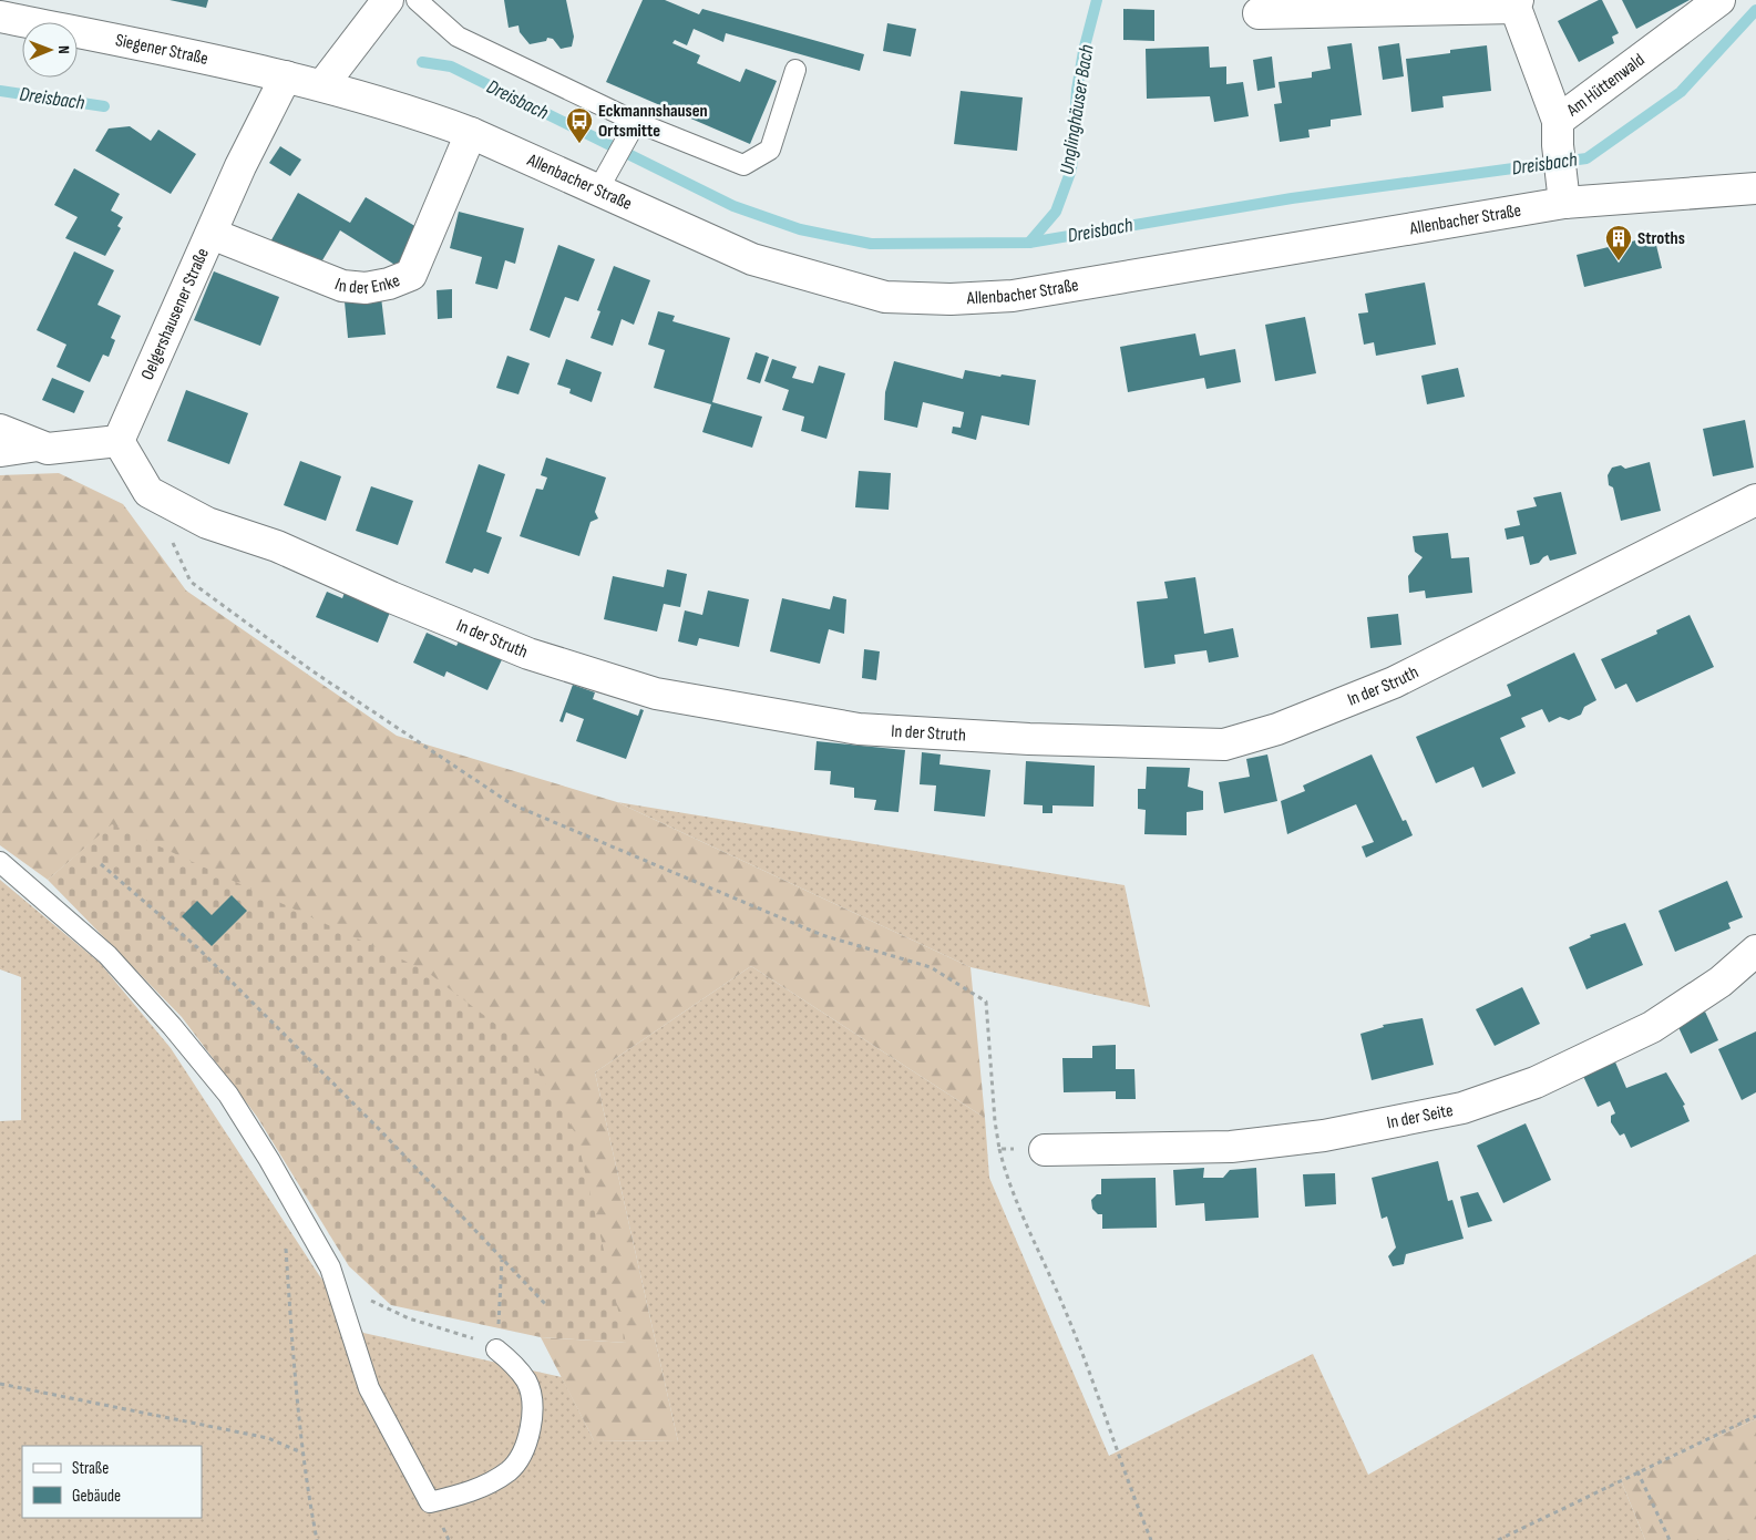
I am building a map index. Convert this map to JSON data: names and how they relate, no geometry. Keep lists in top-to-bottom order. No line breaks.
{"streets":{"street":["Siegener Straße","Am Hüttenwald","Allenbacher Straße","In der Enke","Oelgershausener Straße","In der Struth","In der Seite"]},"crossings":[["Siegener Straße","Allenbacher Straße"],["Siegener Straße","Oelgershausener Straße"],["Allenbacher Straße","In der Enke"],["In der Enke","Oelgershausener Straße"],["Oelgershausener Straße","In der Struth"]],"water":["Dreisbach","Unglinghäuser Bach"],"places":{"bus stop":["Eckmannshausen Ortsmitte"],"building":["Stroths"]},"legend":["Straße","Gebäude"],"north":"right"}
